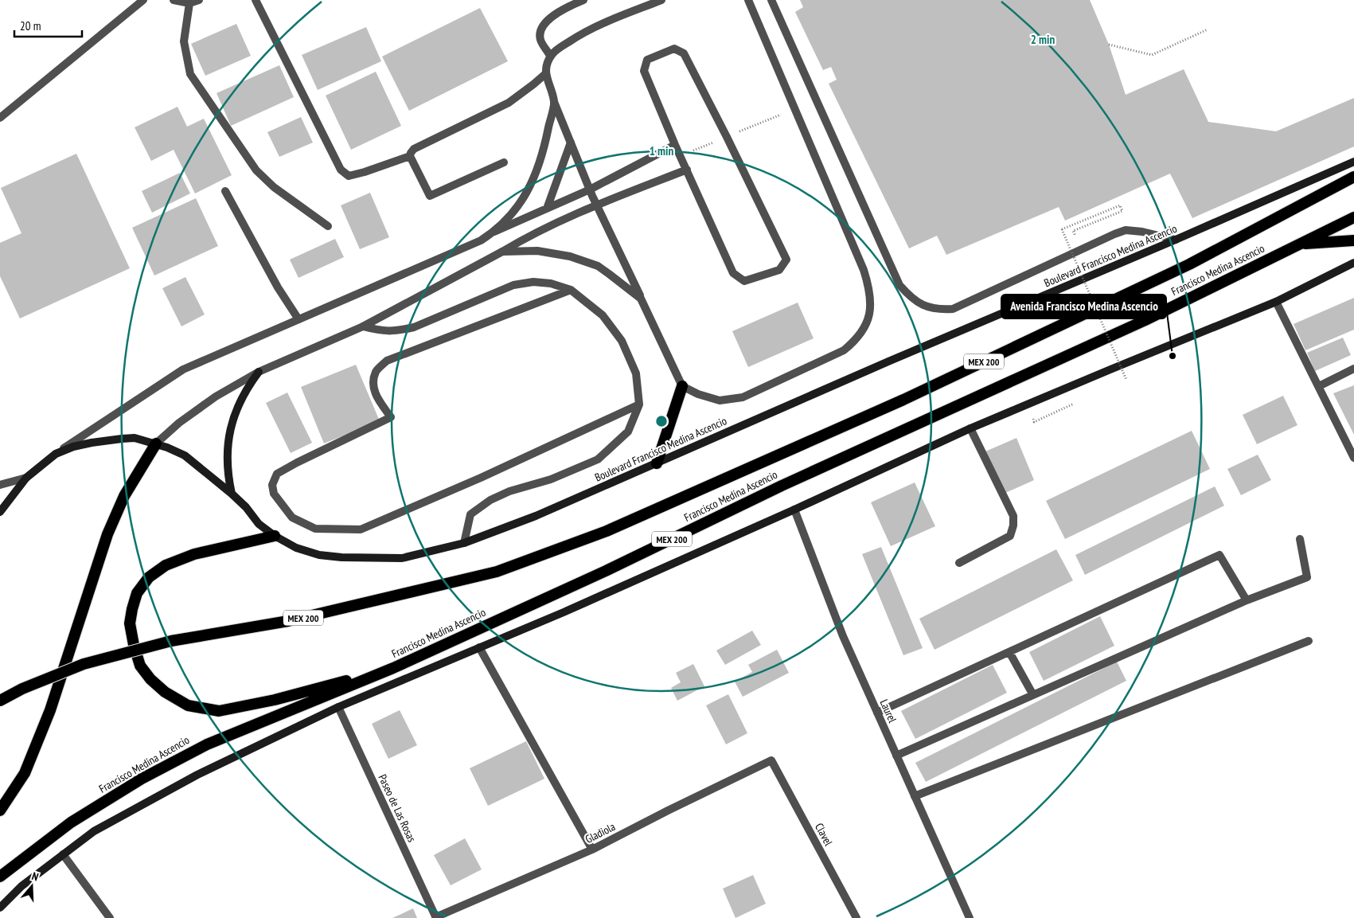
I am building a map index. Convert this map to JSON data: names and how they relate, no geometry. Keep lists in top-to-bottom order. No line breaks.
{"streets":{"highway":["Francisco Medina Ascencio","MEX 200"],"main road":["Boulevard Francisco Medina Ascencio"],"street":["Laurel","Paseo de Las Rosas","Gladiola","Clavel"]},"crossings":[["Paseo de Las Rosas","Gladiola"],["Gladiola","Clavel"]],"places":["Avenida Francisco Medina Ascencio"],"scale_bar":"20 m","north":"top","rings":["2 min","1 min"]}
